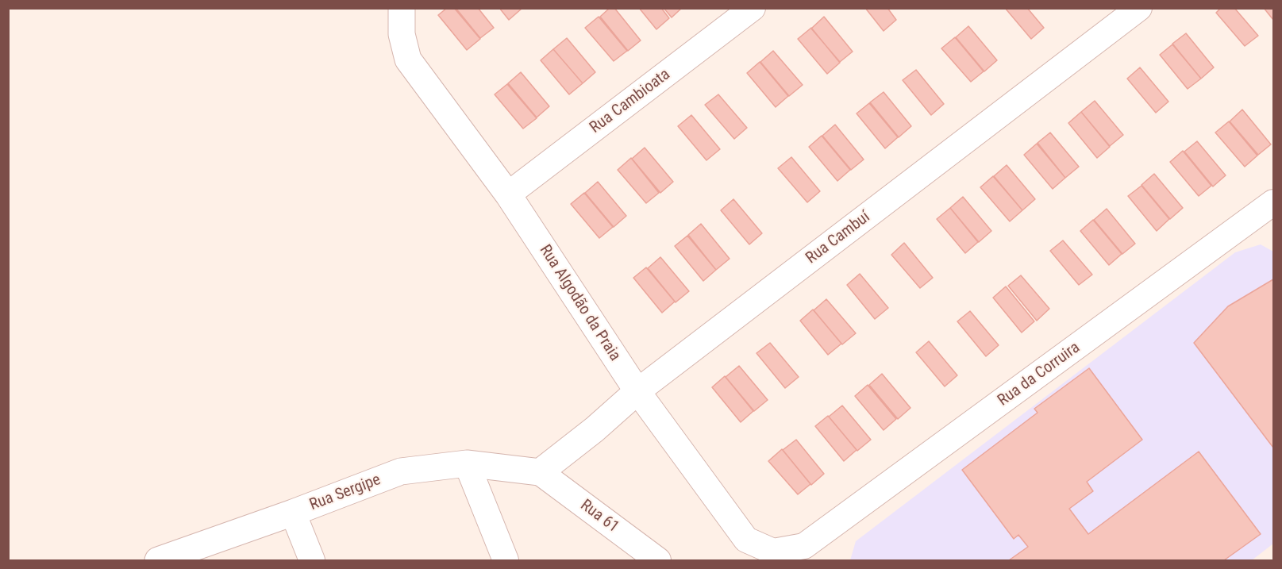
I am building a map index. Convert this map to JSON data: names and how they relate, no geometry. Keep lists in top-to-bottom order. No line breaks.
{"streets":{"street":["Rua Cambioata","Rua Cambuí","Rua Algodão da Praia","Rua da Corruira","Rua Sergipe","Rua 61"]},"crossings":[["Rua Cambioata","Rua Algodão da Praia"],["Rua Cambuí","Rua Algodão da Praia"],["Rua Cambuí","Rua Sergipe"],["Rua Cambuí","Rua 61"],["Rua Algodão da Praia","Rua da Corruira"],["Rua Sergipe","Rua 61"]]}
